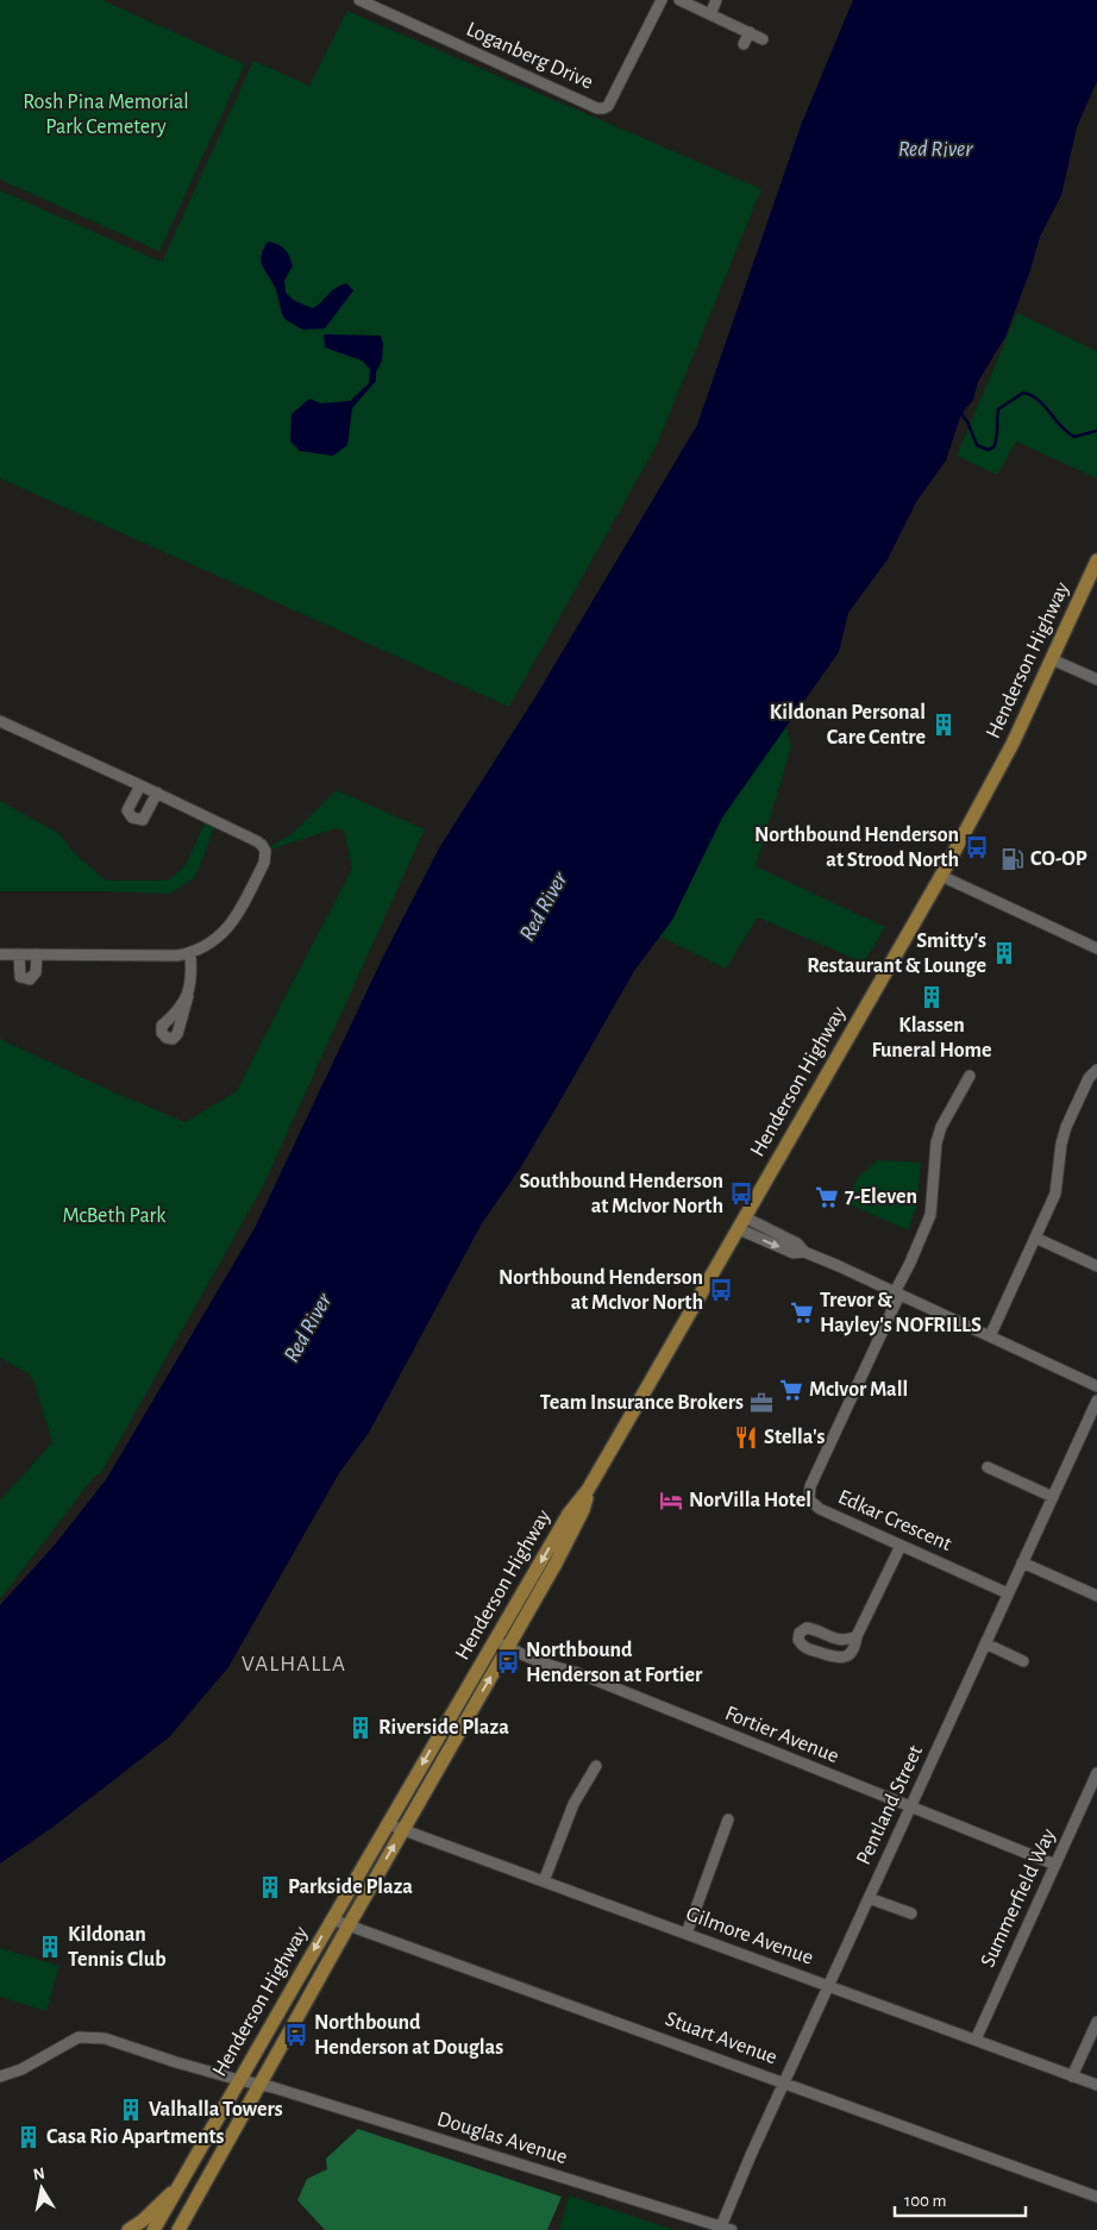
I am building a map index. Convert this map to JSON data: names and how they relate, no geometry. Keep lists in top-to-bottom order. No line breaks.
{"streets":{"main road":["Henderson Highway"],"street":["Loganberg Drive","Edkar Crescent","Fortier Avenue","Pentland Street","Summerfield Way","Gilmore Avenue","Stuart Avenue","Douglas Avenue"]},"crossings":[["Henderson Highway","Fortier Avenue"],["Henderson Highway","Gilmore Avenue"],["Henderson Highway","Stuart Avenue"],["Henderson Highway","Douglas Avenue"],["Edkar Crescent","Pentland Street"],["Fortier Avenue","Pentland Street"],["Fortier Avenue","Summerfield Way"],["Pentland Street","Gilmore Avenue"],["Pentland Street","Stuart Avenue"],["Pentland Street","Douglas Avenue"],["Summerfield Way","Gilmore Avenue"]],"districts":["VALHALLA"],"water":["Red River"],"parks":["Rosh Pina Memorial Park Cemetery","McBeth Park"],"places":{"building":["Kildonan Personal Care Centre","Smitty's Restaurant & Lounge","Klassen Funeral Home","Riverside Plaza","Parkside Plaza","Kildonan Tennis Club","Valhalla Towers","Casa Rio Apartments"],"bus stop":["Northbound Henderson at Strood North","Southbound Henderson at McIvor North","Northbound Henderson at McIvor North","Northbound Henderson at Fortier","Northbound Henderson at Douglas"],"fuel station":["CO-OP"],"supermarket":["7-Eleven","Trevor & Hayley's NOFRILLS","McIvor Mall"],"office":["Team Insurance Brokers"],"restaurant":["Stella's"],"hotel":["NorVilla Hotel"]},"scale_bar":"100 m","north":"top"}
